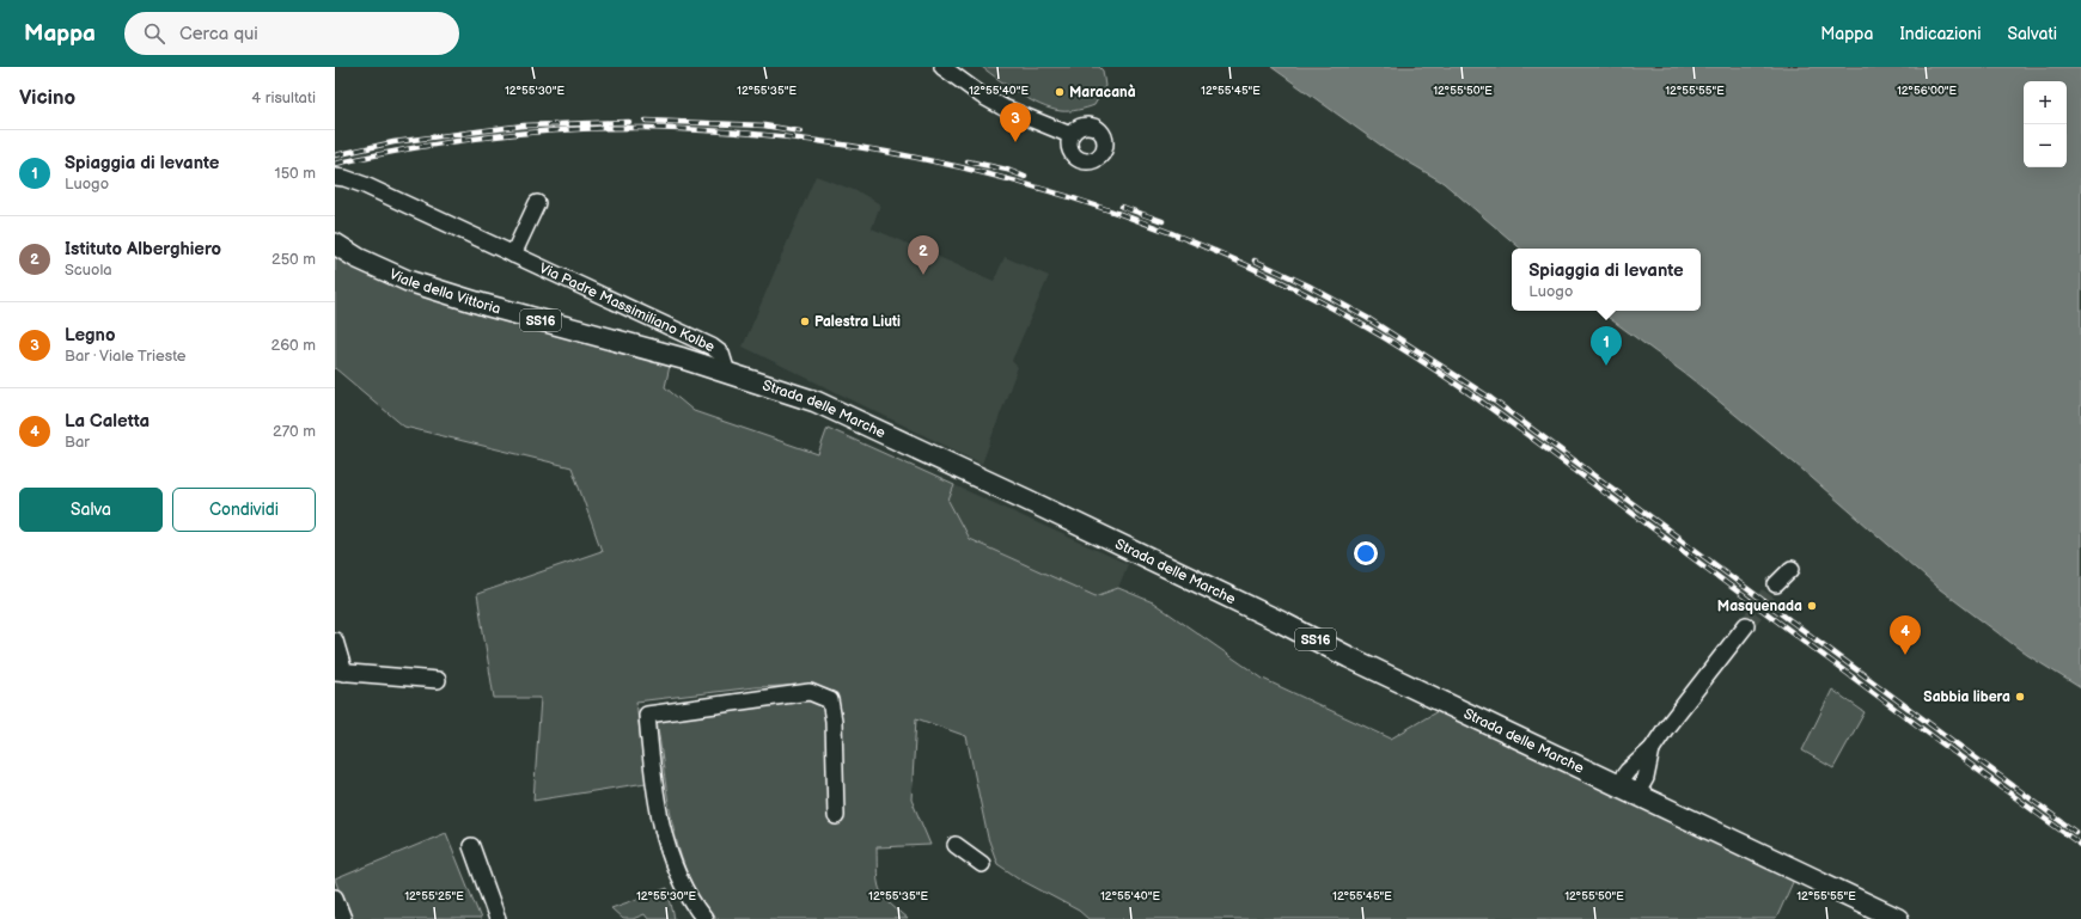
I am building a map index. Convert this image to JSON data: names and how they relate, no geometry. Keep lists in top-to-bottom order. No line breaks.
{"streets":{"main road":["Viale della Vittoria","SS16","Strada delle Marche"],"street":["Via Padre Massimiliano Kolbe"]},"crossings":[["Viale della Vittoria","Via Padre Massimiliano Kolbe"],["Viale della Vittoria","Strada delle Marche"],["Via Padre Massimiliano Kolbe","Strada delle Marche"]],"places":["Maracanà","Palestra Liuti","Masquenada","Sabbia libera"],"page":{"header":"Mappa","search":"Cerca qui","nav":["Mappa","Indicazioni","Salvati"],"heading":["Vicino","4 risultati"],"map_buttons":["+","−"],"pins":["3","2","1","4"],"list":[{"mark":"1","name":"Spiaggia di levante","note":"Luogo","value":"150 m"},{"mark":"2","name":"Istituto Alberghiero","note":"Scuola","value":"250 m"},{"mark":"3","name":"Legno","note":"Bar · Viale Trieste","value":"260 m"},{"mark":"4","name":"La Caletta","note":"Bar","value":"270 m"}],"popup":["Spiaggia di levante","Luogo"],"buttons":["Salva","Condividi"]},"coordinates":["12°55'30\"E","12°55'35\"E","12°55'40\"E","12°55'45\"E","12°55'50\"E","12°55'55\"E","12°56'00\"E","12°55'25\"E"]}
